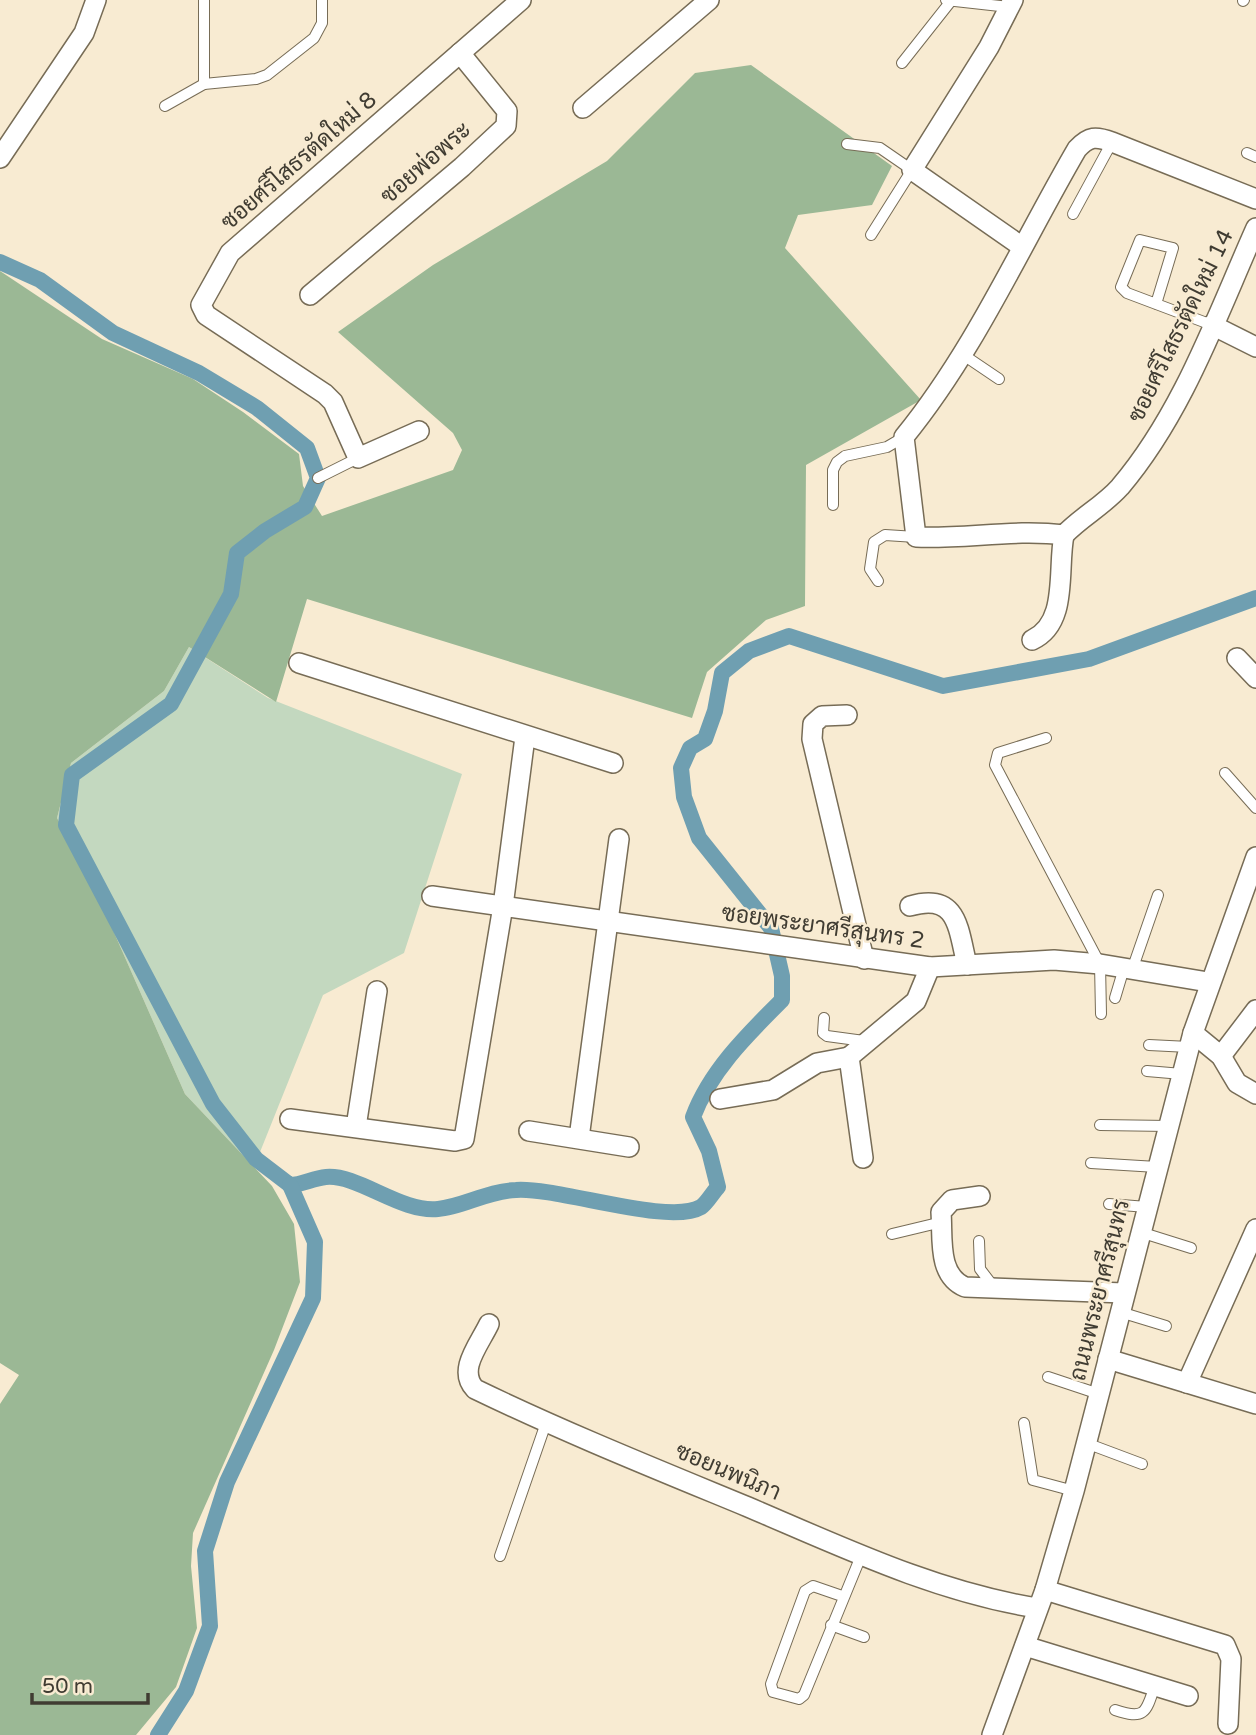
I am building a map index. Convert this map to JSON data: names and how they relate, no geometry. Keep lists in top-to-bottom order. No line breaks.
{"streets":{"street":["ซอยศรีโสธรตัดใหม่ 8","ซอยพ่อพระ","ซอยศรีโสธรตัดใหม่ 14","ซอยพระยาศรีสุนทร 2","ถนนพระยาศรีสุนทร","ซอยนพนิภา"]},"crossings":[["ซอยศรีโสธรตัดใหม่ 8","ซอยพ่อพระ"],["ซอยพระยาศรีสุนทร 2","ถนนพระยาศรีสุนทร"],["ถนนพระยาศรีสุนทร","ซอยนพนิภา"]],"scale_bar":"50 m"}
